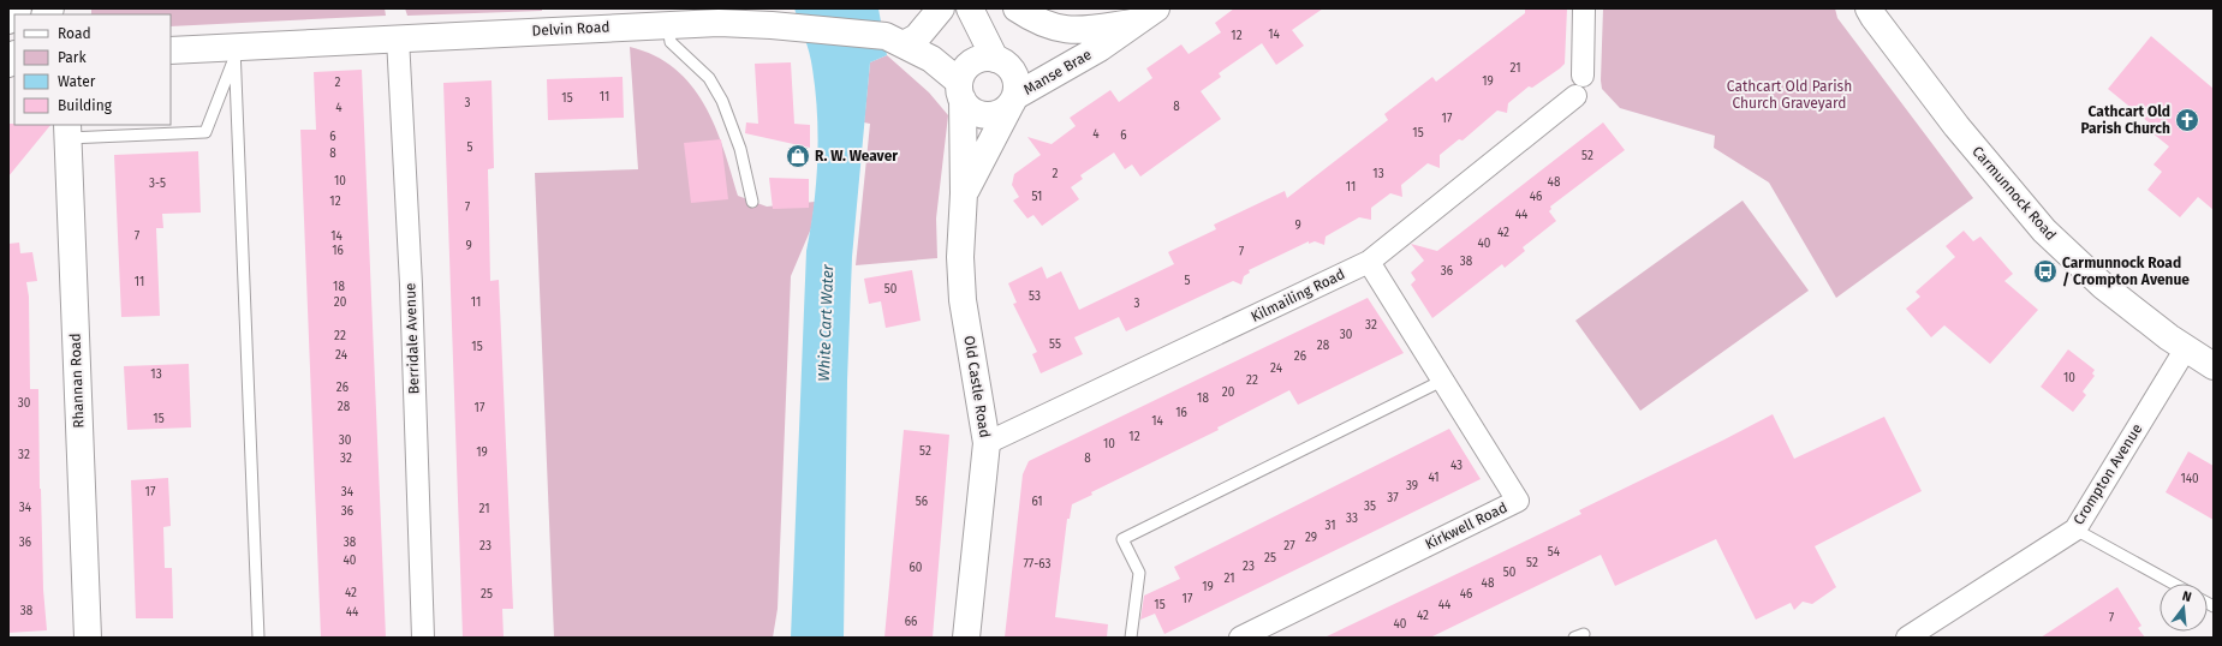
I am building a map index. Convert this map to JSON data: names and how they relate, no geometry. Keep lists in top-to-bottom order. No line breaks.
{"streets":{"street":["Delvin Road","Manse Brae","Carmunnock Road","Kilmailing Road","Berridale Avenue","Rhannan Road","Old Castle Road","Crompton Avenue","Kirkwell Road"]},"crossings":[["Delvin Road","Manse Brae"],["Delvin Road","Berridale Avenue"],["Delvin Road","Old Castle Road"],["Manse Brae","Old Castle Road"],["Carmunnock Road","Crompton Avenue"],["Kilmailing Road","Old Castle Road"],["Kilmailing Road","Kirkwell Road"]],"water":["White Cart Water"],"parks":["Cathcart Old Parish Church Graveyard"],"places":{"church":["Cathcart Old Parish Church"],"shop":["R. W. Weaver"],"bus stop":["Carmunnock Road / Crompton Avenue"]},"house_numbers":["14","12","21","19","2","11","15","3","8","4","17","15","4","6","6","5","8","52","2","13","10","48","3-5","11","51","46","12","7","44","9","42","7","14","40","9","16","7","38","36","5","11","18","50","53","20","11","3","32","30","22","55","28","15","24","26","24","13","10","22","26","20","18","30","28","17","16","15","14","12","30","10","52","19","32","32","8","43","41","140","39","17","34","37","56","61","35","34","21","36","33","31","29","36","38","23","27","54","25","40","52","77-63","23","60","50","21","48","19","42","25","46","17","15","44","38","44","42","7","66","40"],"legend":["Road","Park","Water","Building"],"north":"top"}
